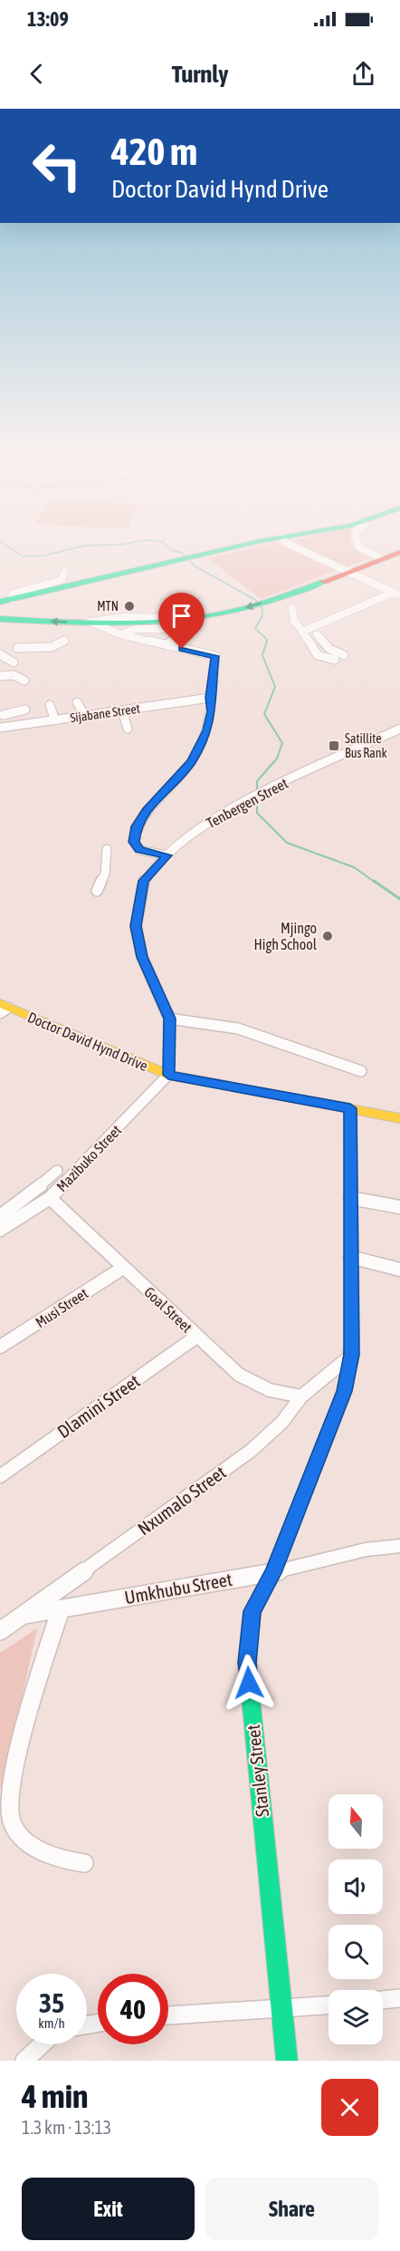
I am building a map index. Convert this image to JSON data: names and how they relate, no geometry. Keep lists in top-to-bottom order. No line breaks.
{"streets":{"main road":["Doctor David Hynd Drive","Stanley Street"],"street":["Sijabane Street","Tenbergen Street","Mazibuko Street","Musi Street","Goal Street","Dlamini Street","Nxumalo Street","Umkhubu Street"]},"crossings":[["Tenbergen Street","Doctor David Hynd Drive"],["Tenbergen Street","Mazibuko Street"],["Doctor David Hynd Drive","Mazibuko Street"],["Doctor David Hynd Drive","Stanley Street"],["Mazibuko Street","Goal Street"],["Musi Street","Goal Street"],["Goal Street","Dlamini Street"],["Goal Street","Nxumalo Street"],["Nxumalo Street","Umkhubu Street"],["Nxumalo Street","Stanley Street"],["Umkhubu Street","Stanley Street"]],"places":{"other":["MTN","Mjingo High School"],"transit":["Satillite Bus Rank"]},"north":"top","page":{"status":"13:09","header":"Turnly","turn":["420 m","Doctor David Hynd Drive"],"speed":"35 km/h","limit":"40","heading":["4 min","1.3 km · 13:13"],"buttons":["Exit","Share"]}}
